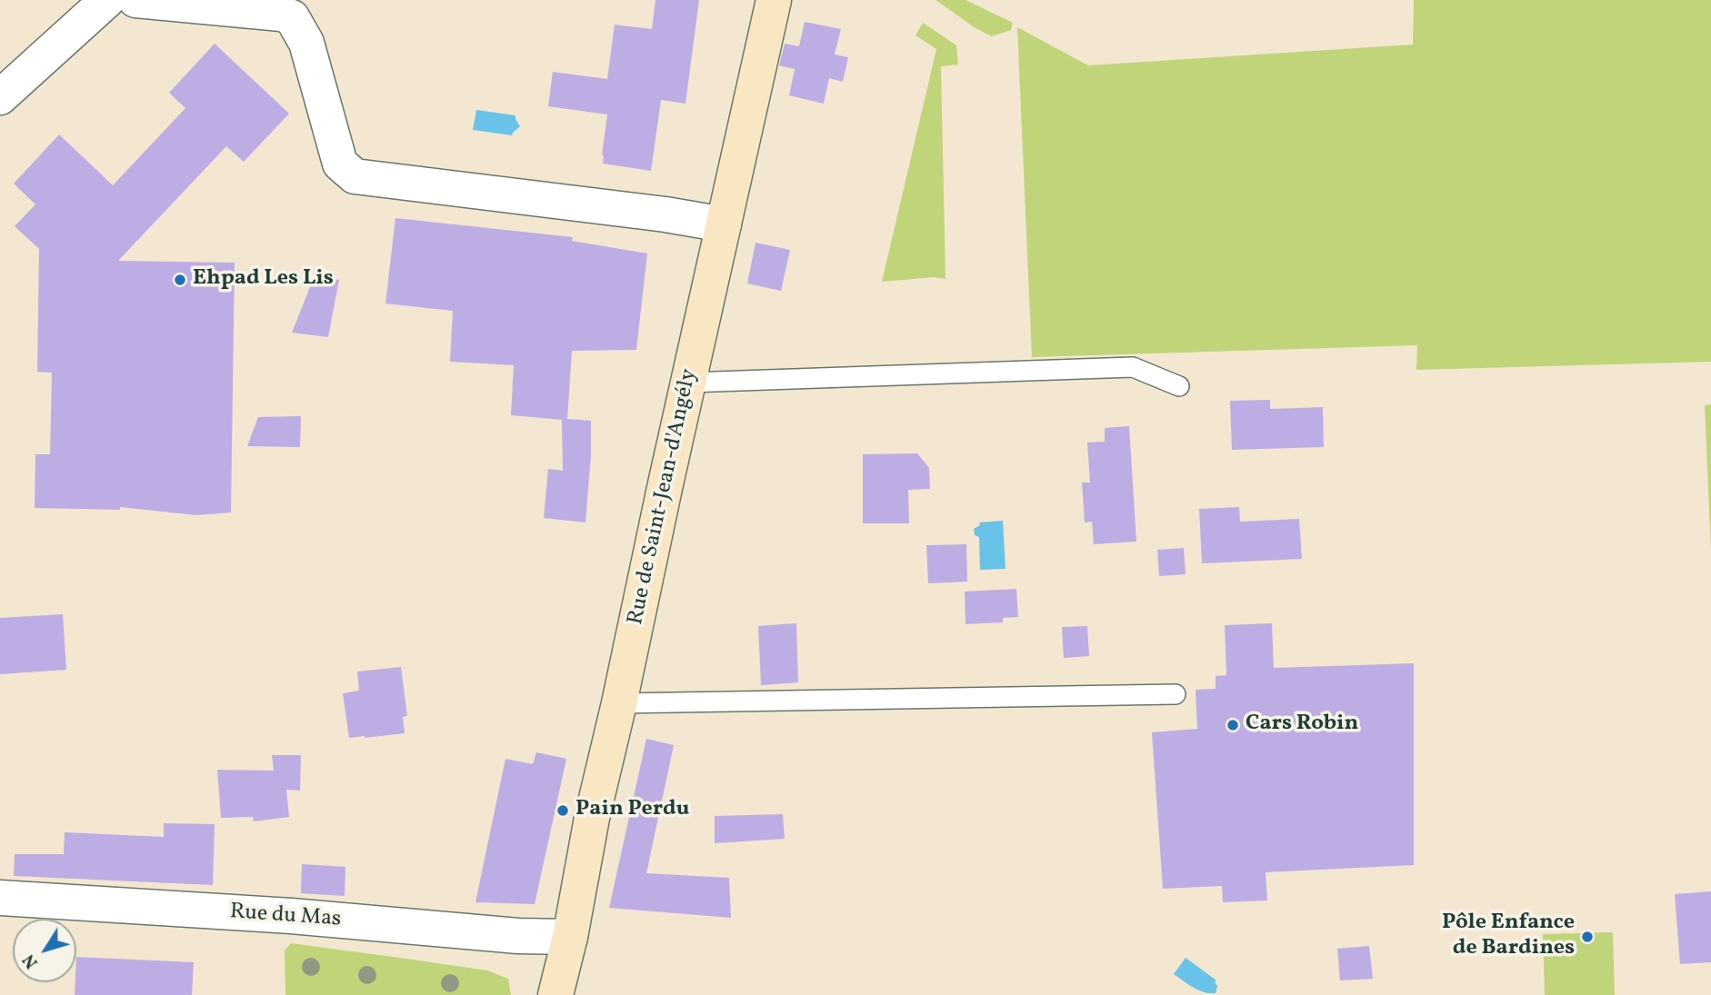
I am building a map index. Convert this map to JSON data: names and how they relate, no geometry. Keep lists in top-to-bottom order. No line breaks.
{"streets":{"main road":["Rue de Saint-Jean-d'Angély"],"street":["Rue du Mas"]},"crossings":[["Rue de Saint-Jean-d'Angély","Rue du Mas"]],"places":["Ehpad Les Lis","Cars Robin","Pain Perdu","Pôle Enfance de Bardines"],"north":"bottom left"}
